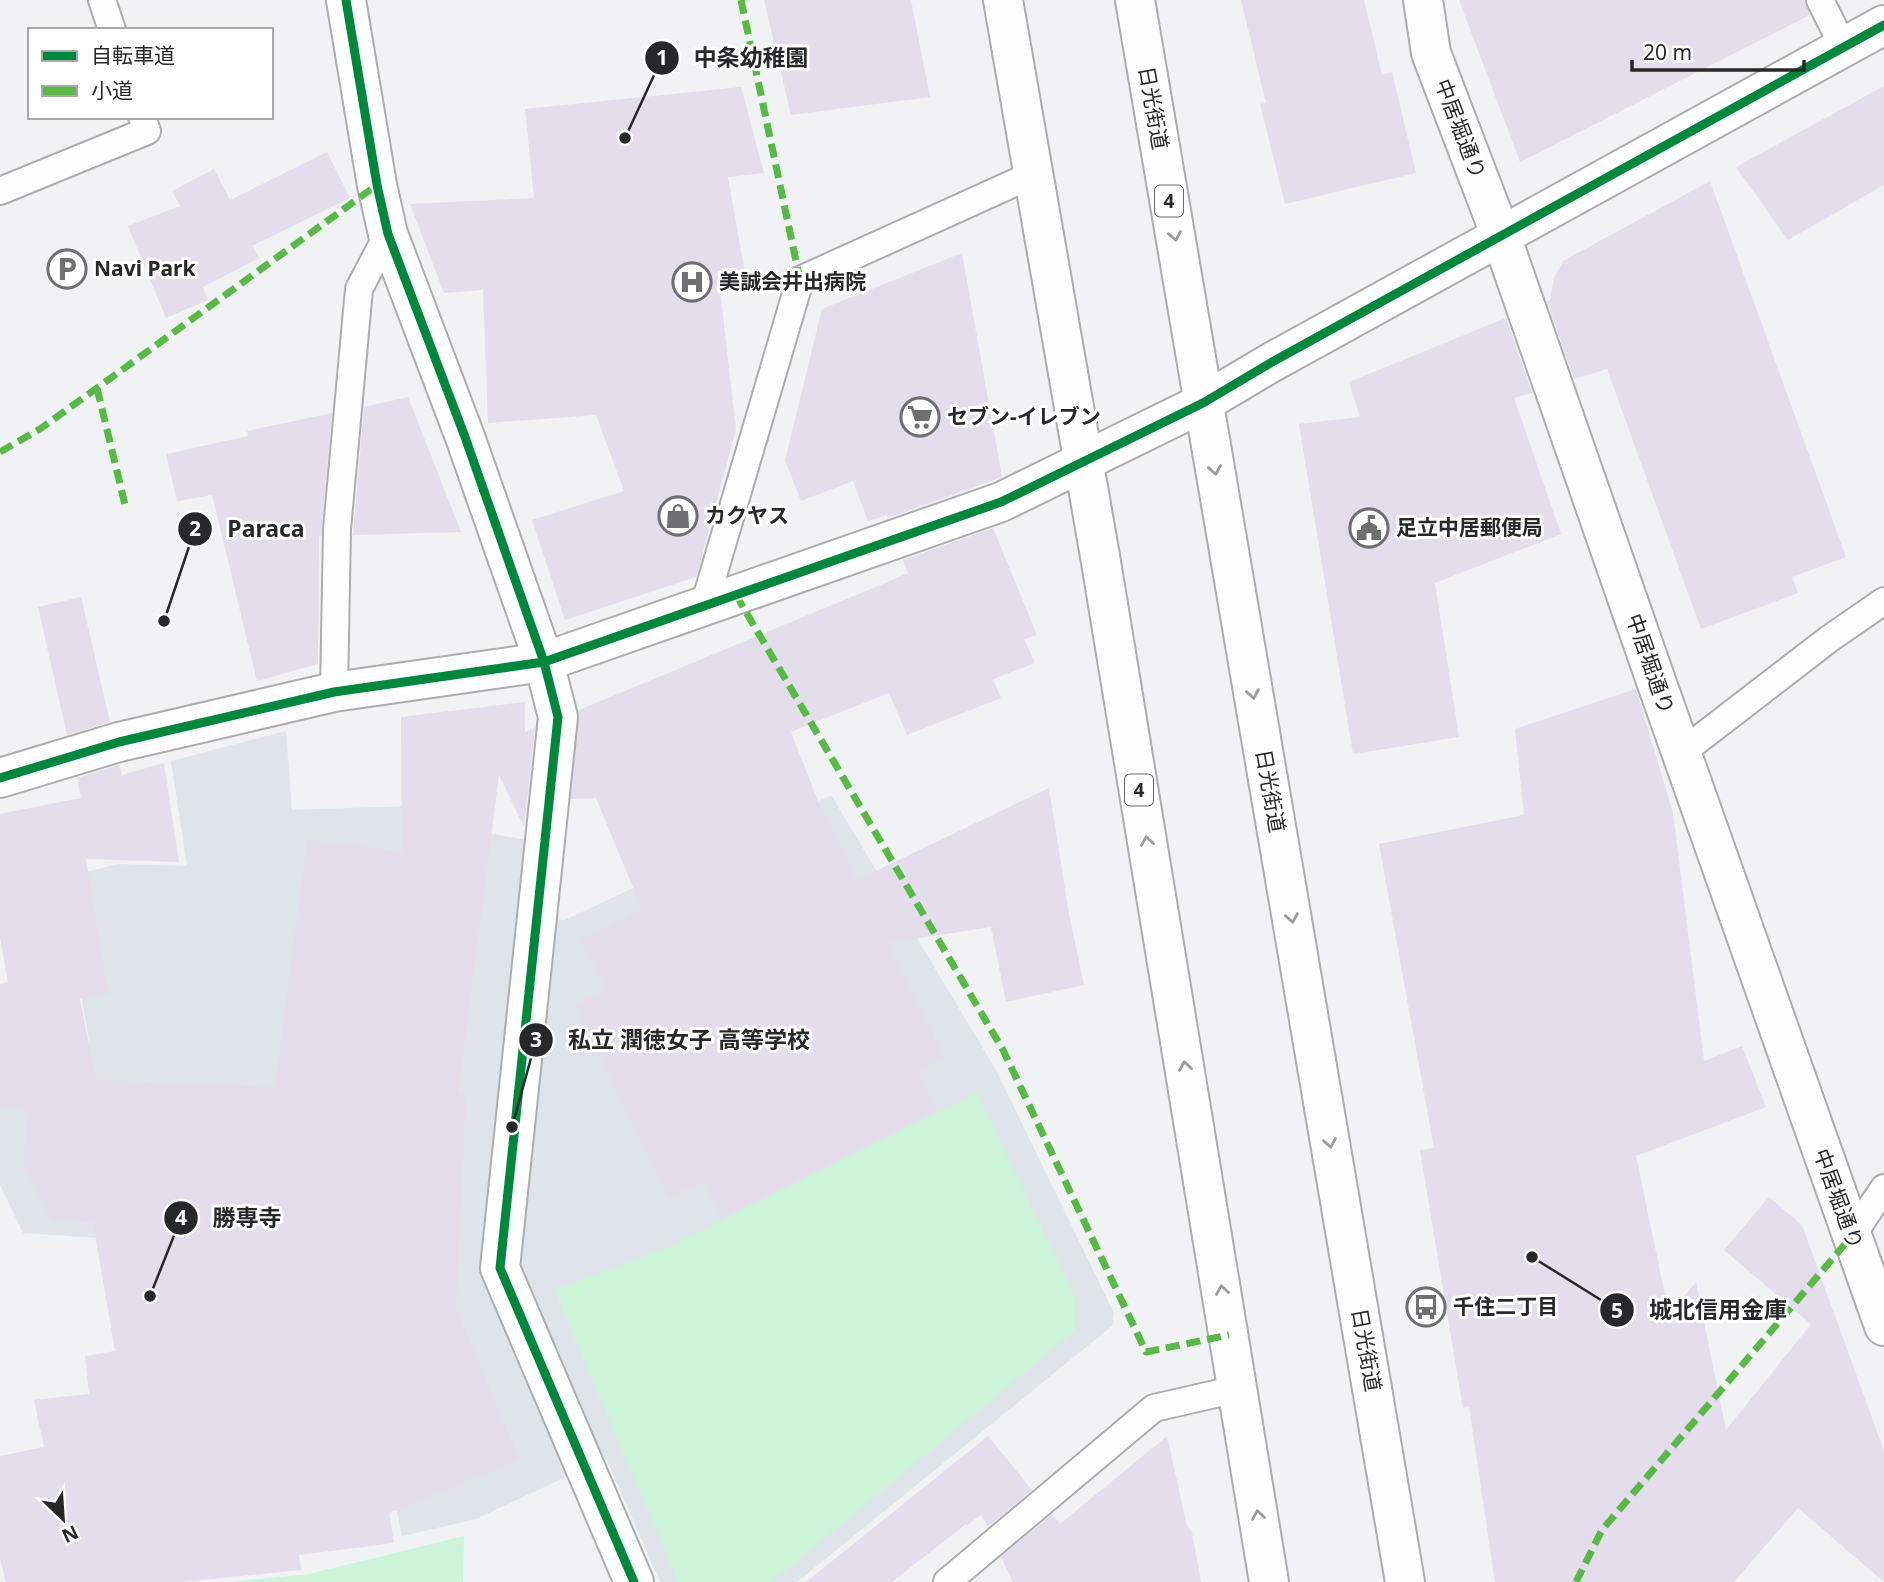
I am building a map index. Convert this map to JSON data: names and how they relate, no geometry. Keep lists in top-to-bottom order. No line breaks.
{"streets":{"main road":["日光街道","中居堀通り","4"]},"places":{"other":["中条幼稚園","Paraca","私立 潤徳女子 高等学校","城北信用金庫","勝専寺"],"parking":["Navi Park"],"hospital":["美誠会井出病院"],"supermarket":["セブン-イレブン"],"shop":["カクヤス"],"public building":["足立中居郵便局"],"bus stop":["千住二丁目"]},"legend":["自転車道","小道"],"scale_bar":"20 m","north":"bottom right"}
